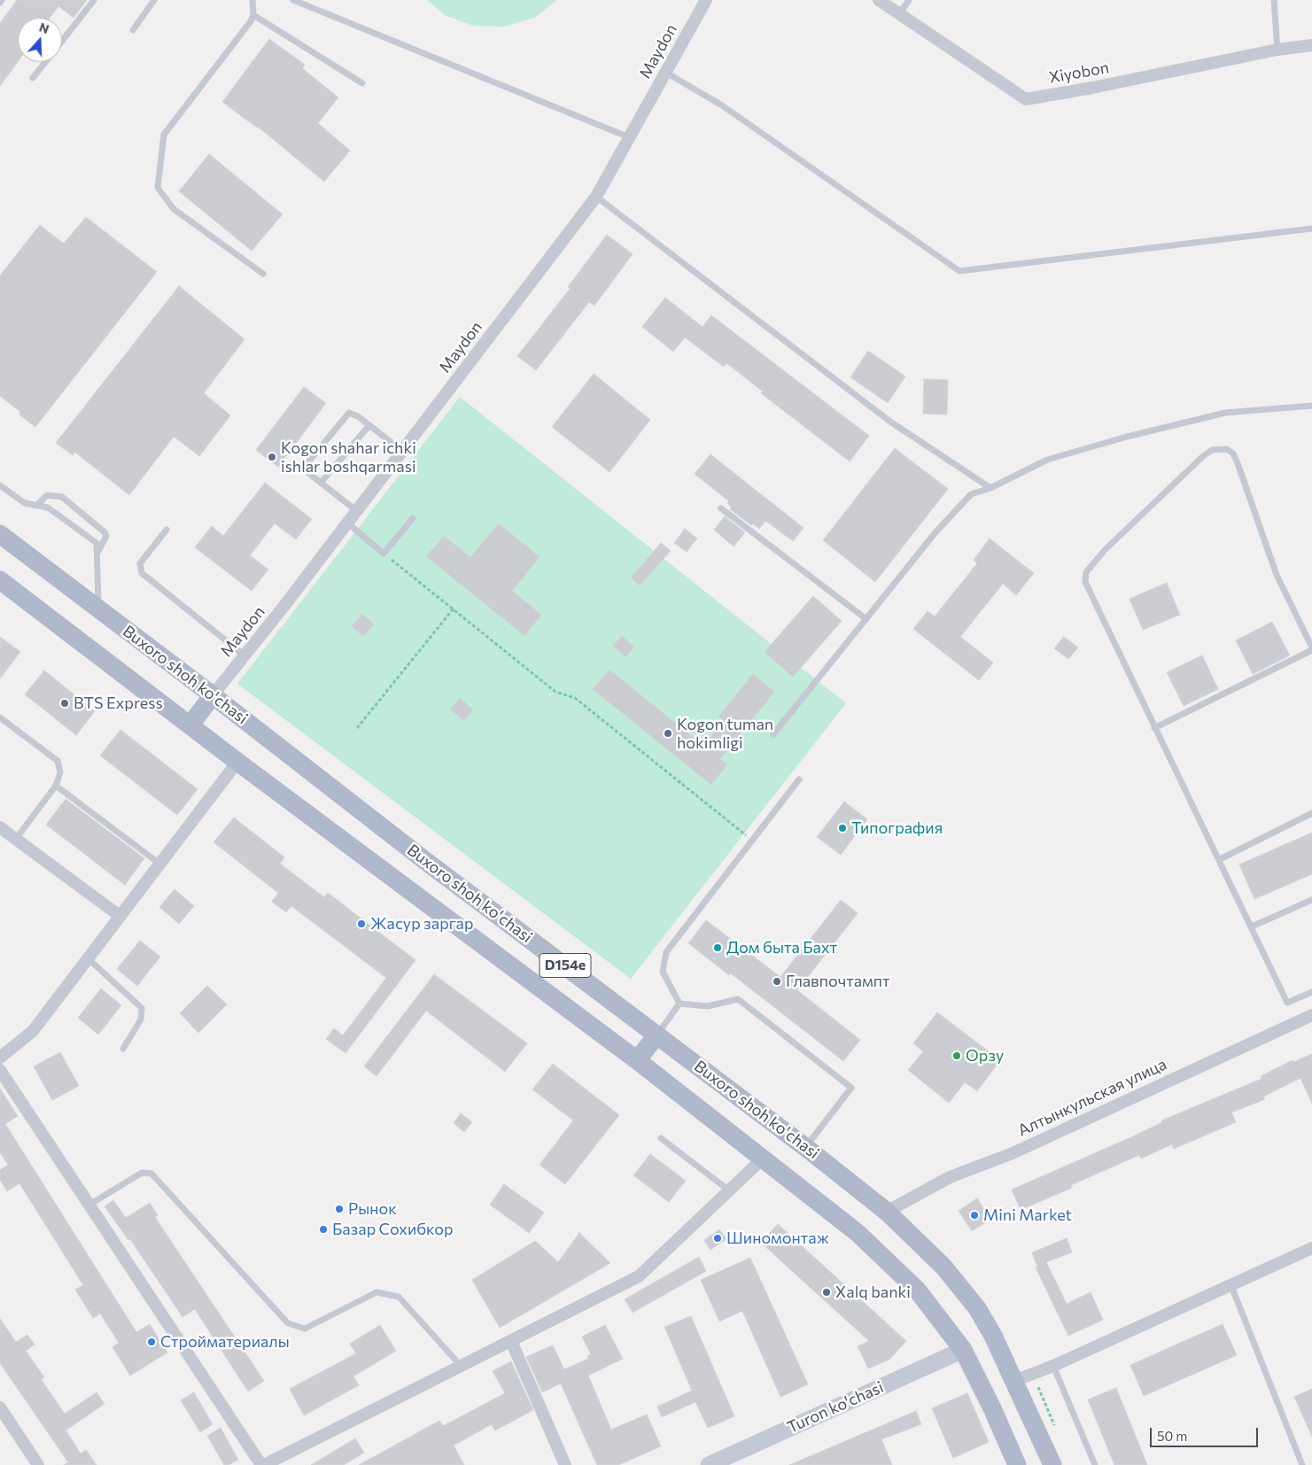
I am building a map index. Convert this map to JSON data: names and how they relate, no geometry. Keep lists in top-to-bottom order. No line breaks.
{"streets":{"main road":["Buxoro shoh ko'chasi","D154e"],"street":["Maydon","Xiyobon","Алтынкульская улица","Turon ko'chasi"]},"crossings":[["Maydon","Buxoro shoh ko'chasi"],["Buxoro shoh ko'chasi","Алтынкульская улица"],["D154e","Turon ko'chasi"]],"places":["Kogon shahar ichki ishlar boshqarmasi","BTS Express","Kogon tuman hokimligi","Типография","Жасур заргар","Дом быта Бахт","Главпочтампт","Орзу","Рынок","Mini Market","Базар Сохибкор","Шиномонтаж","Xalq banki","Стройматериалы"],"scale_bar":"50 m","north":"top"}
